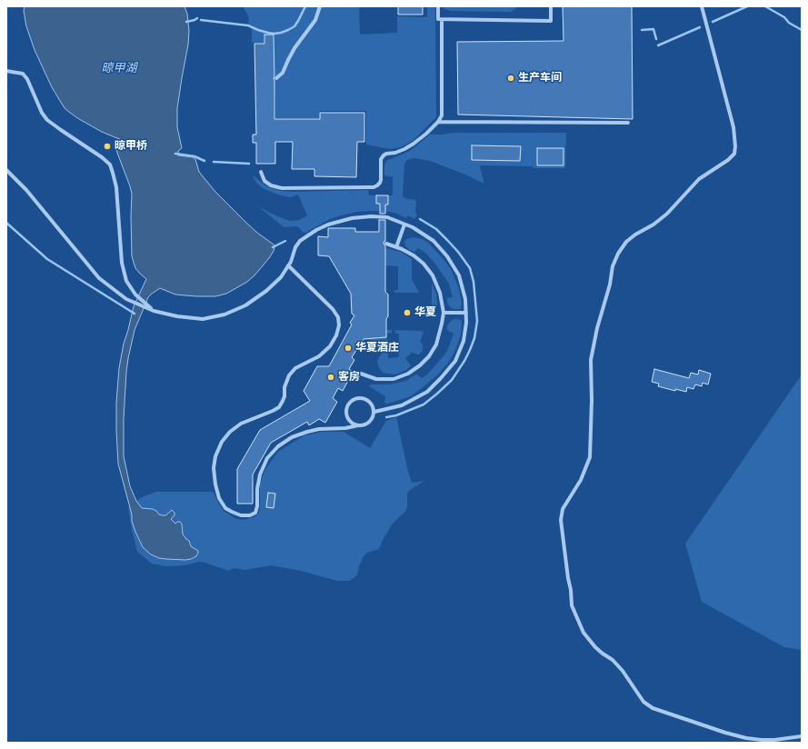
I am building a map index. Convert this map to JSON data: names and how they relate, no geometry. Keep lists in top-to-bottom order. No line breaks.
{"water":["晾甲湖"],"places":["生产车间","晾甲桥","华夏","华夏酒庄","客房"]}
